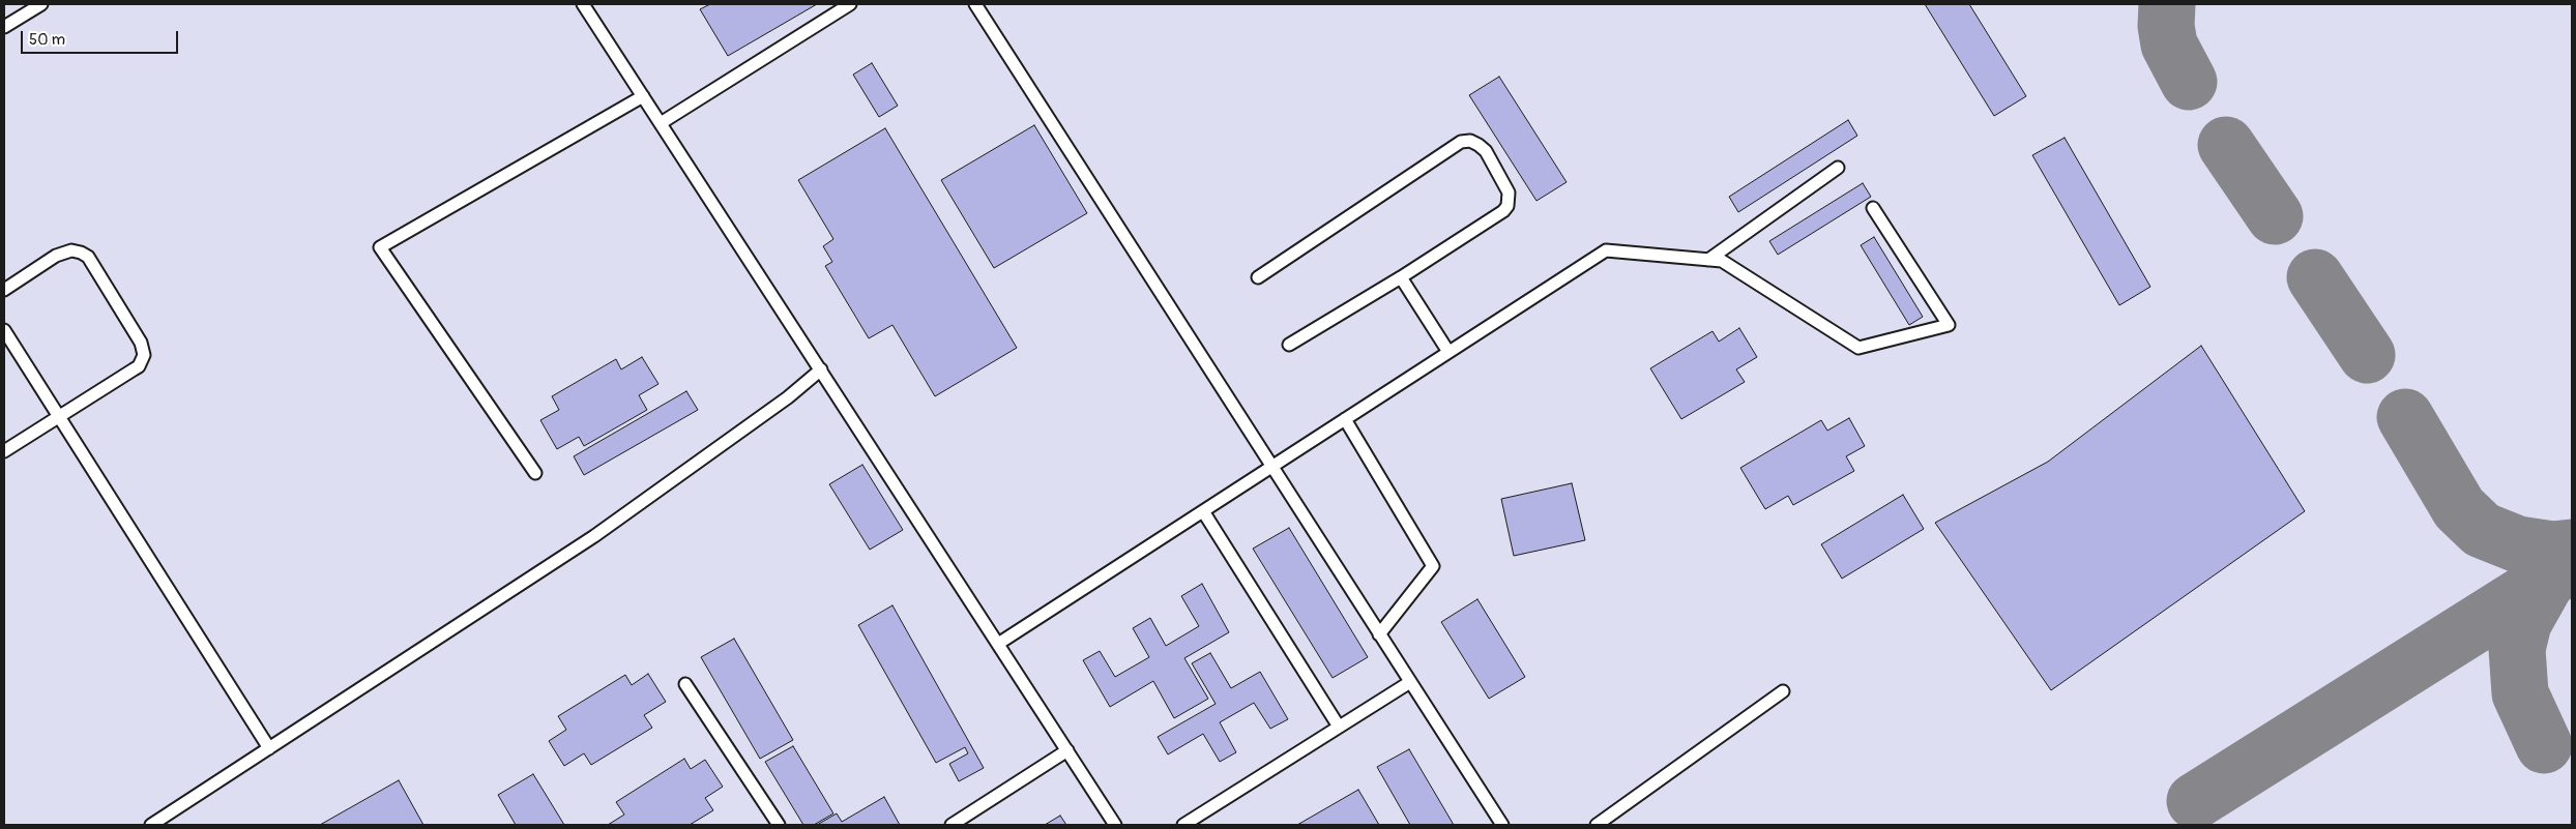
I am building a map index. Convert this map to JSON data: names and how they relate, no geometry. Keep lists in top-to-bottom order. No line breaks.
{"scale_bar":"50 m"}
